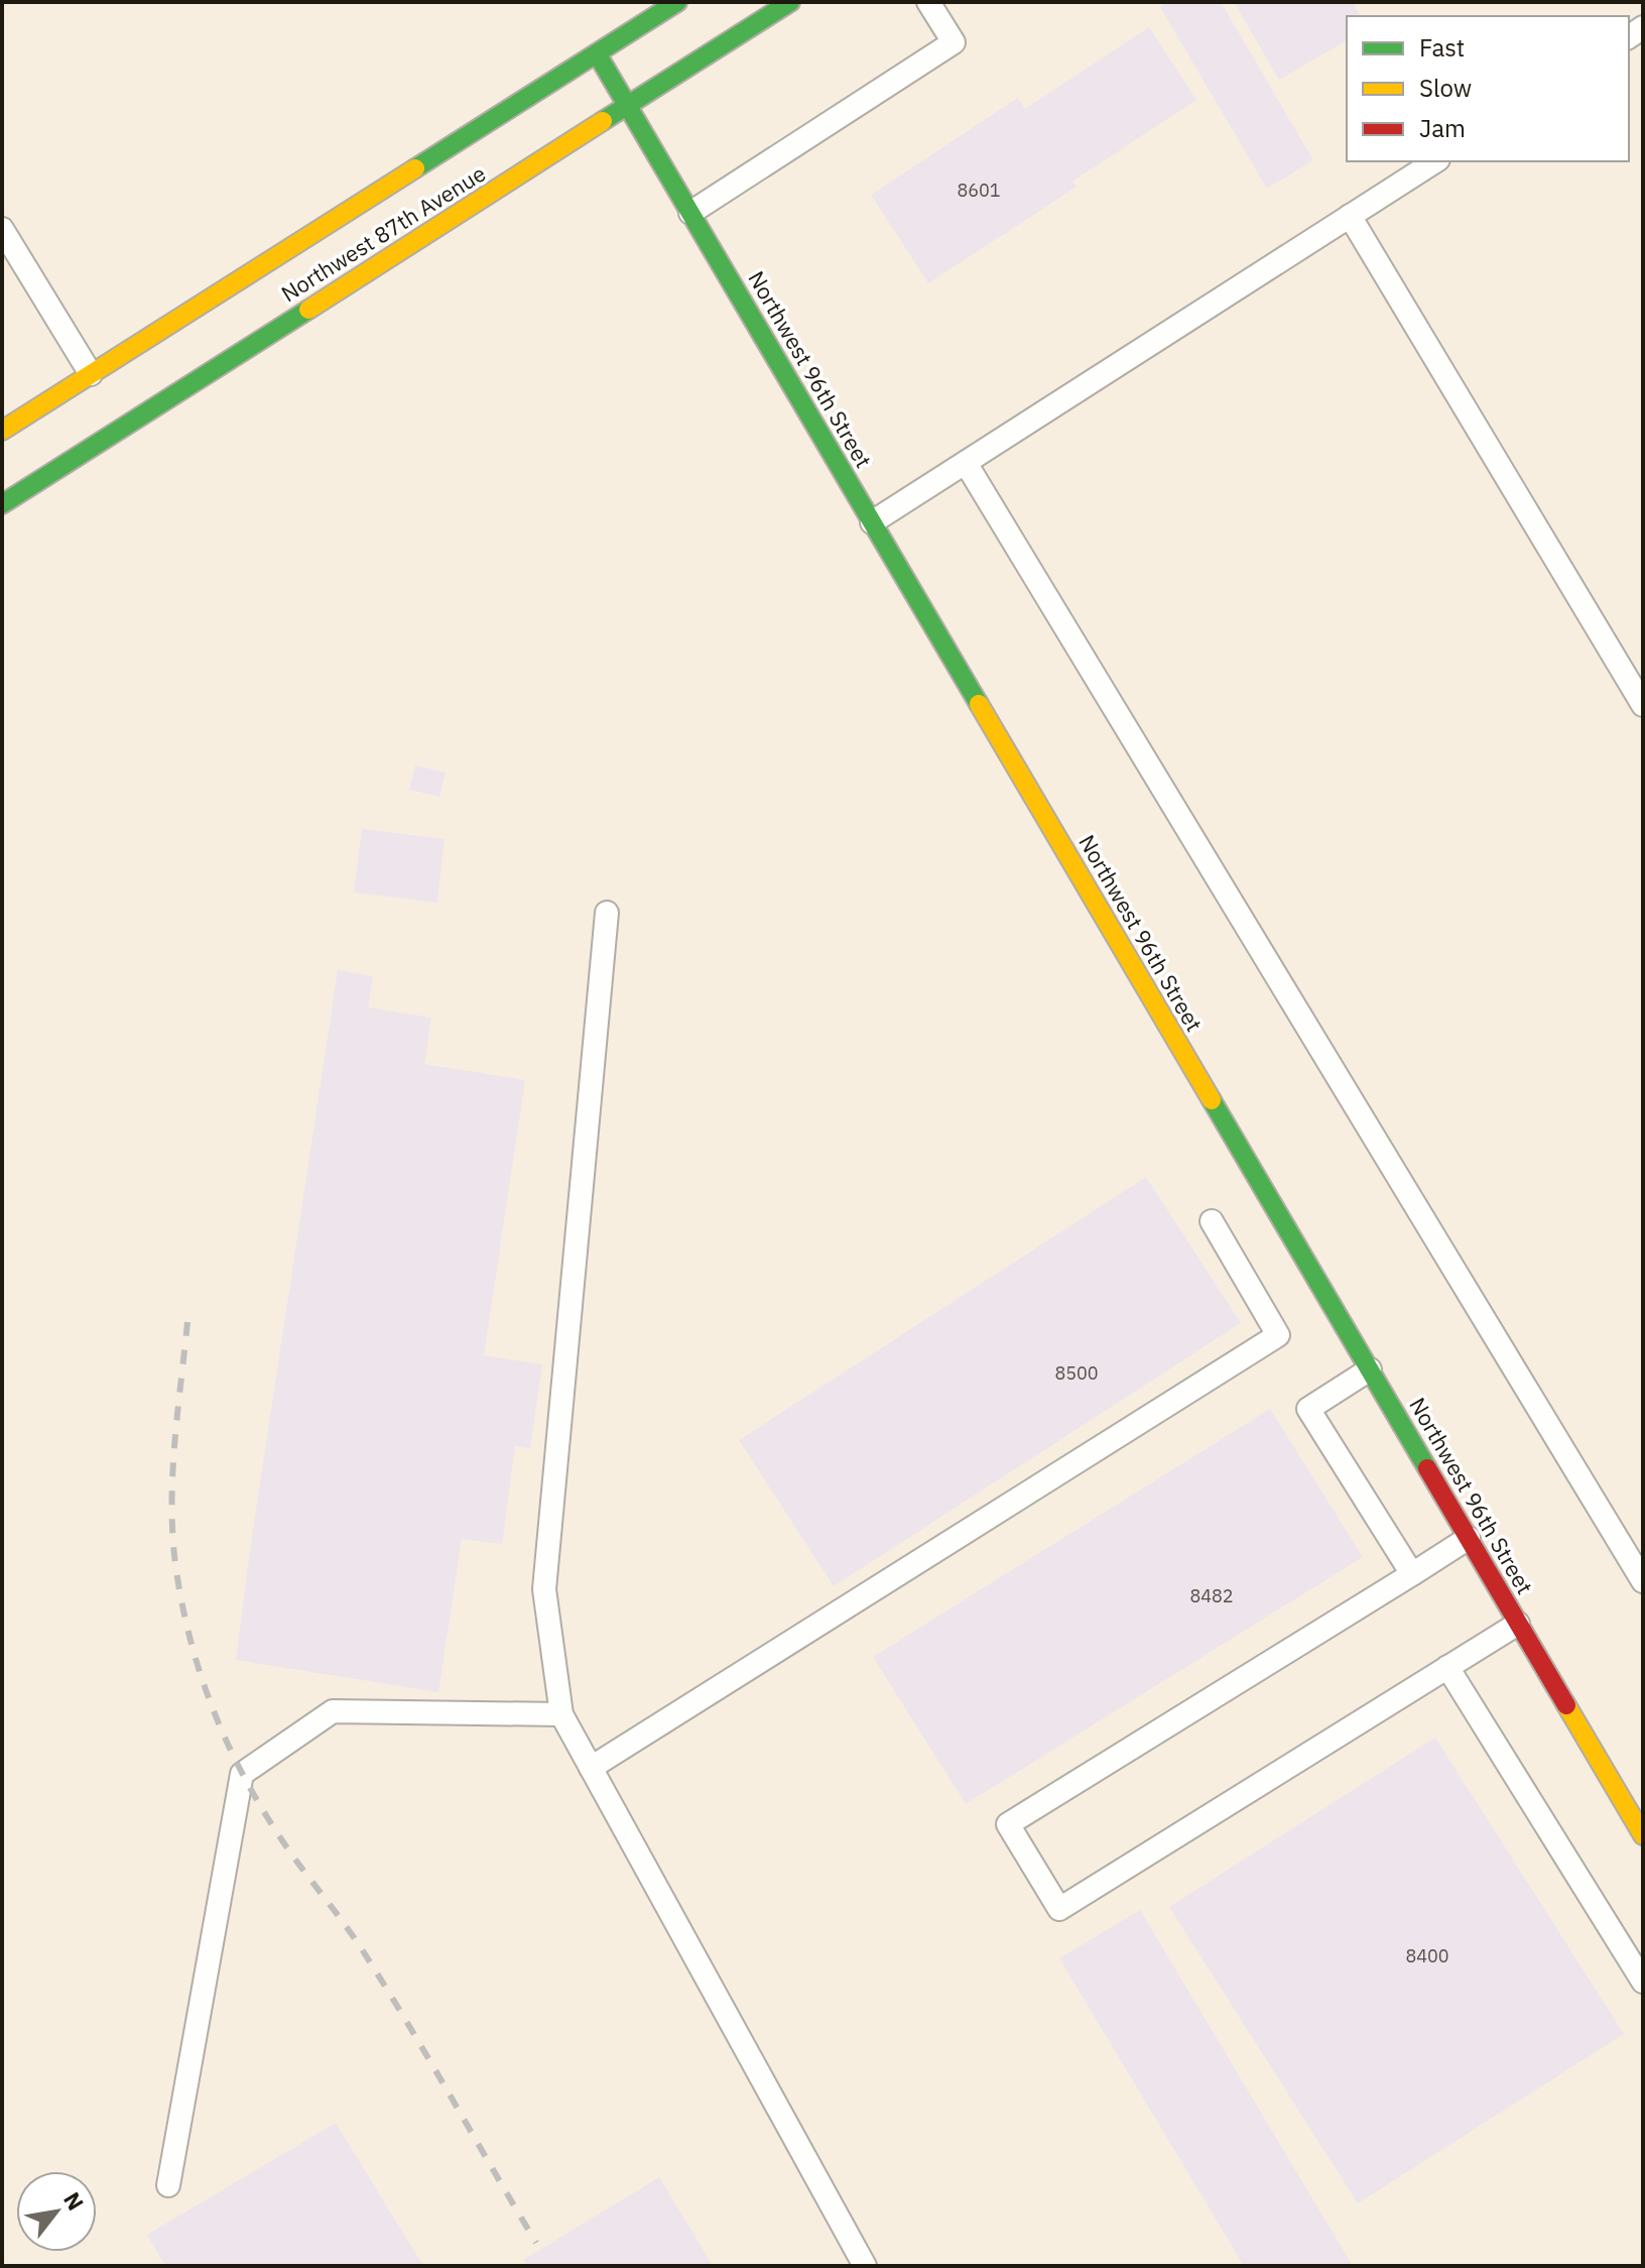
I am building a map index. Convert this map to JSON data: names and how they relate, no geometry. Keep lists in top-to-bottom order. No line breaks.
{"streets":{"street":["Northwest 87th Avenue","Northwest 96th Street"]},"crossings":[["Northwest 87th Avenue","Northwest 96th Street"]],"house_numbers":["8601","8500","8482","8400"],"legend":["Fast","Slow","Jam"],"north":"top right"}
